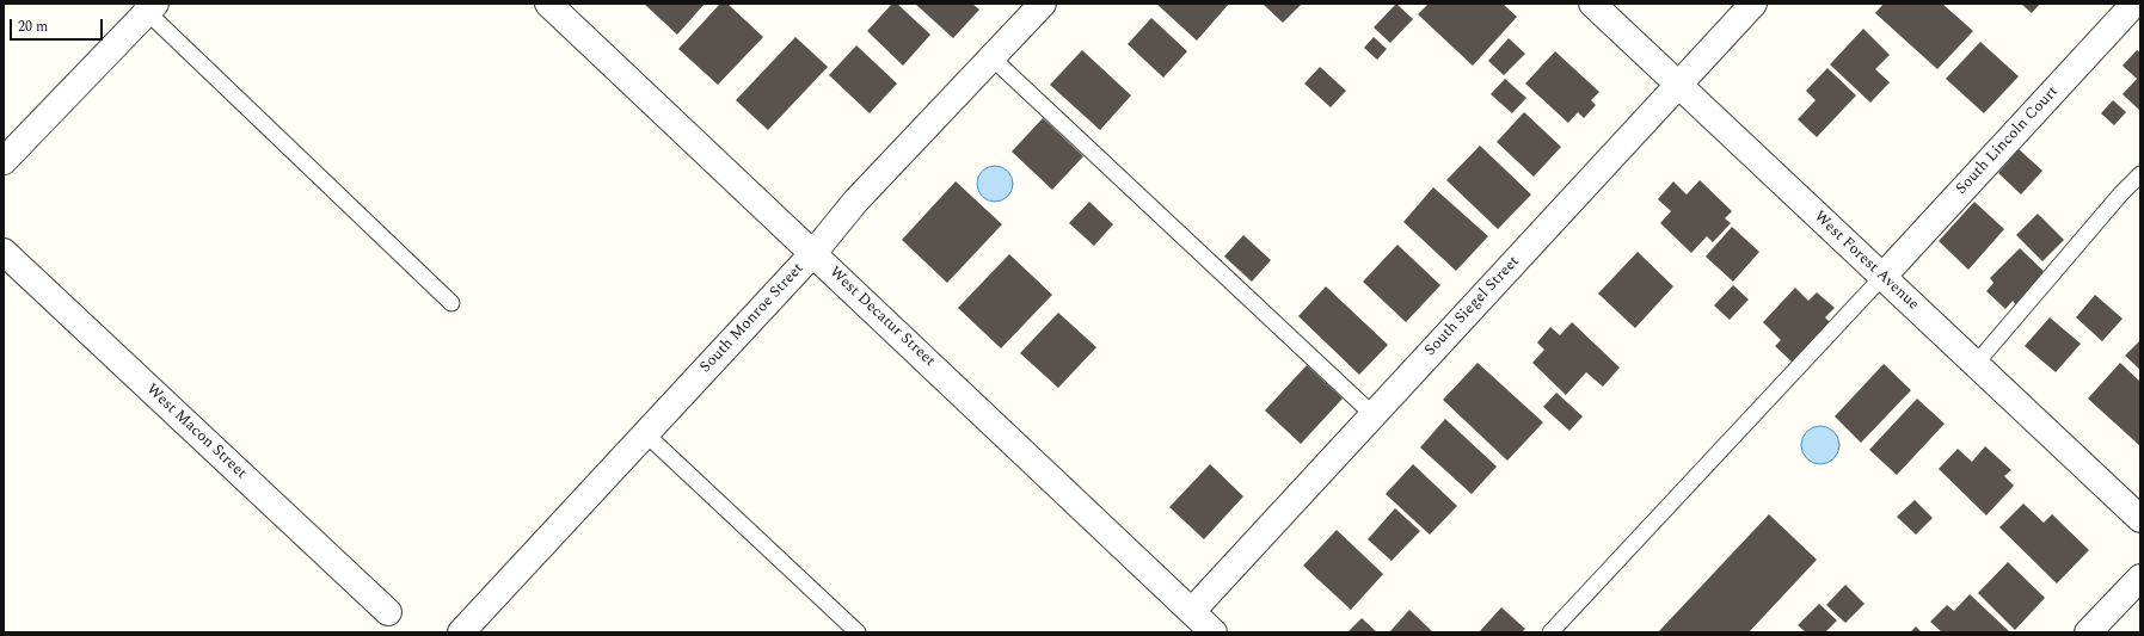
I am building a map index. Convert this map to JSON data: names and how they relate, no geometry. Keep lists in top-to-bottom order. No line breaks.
{"streets":{"street":["South Lincoln Court","West Forest Avenue","South Siegel Street","West Decatur Street","South Monroe Street","West Macon Street"]},"crossings":[["South Lincoln Court","West Forest Avenue"],["West Forest Avenue","South Siegel Street"],["South Siegel Street","West Decatur Street"],["West Decatur Street","South Monroe Street"]],"scale_bar":"20 m"}
